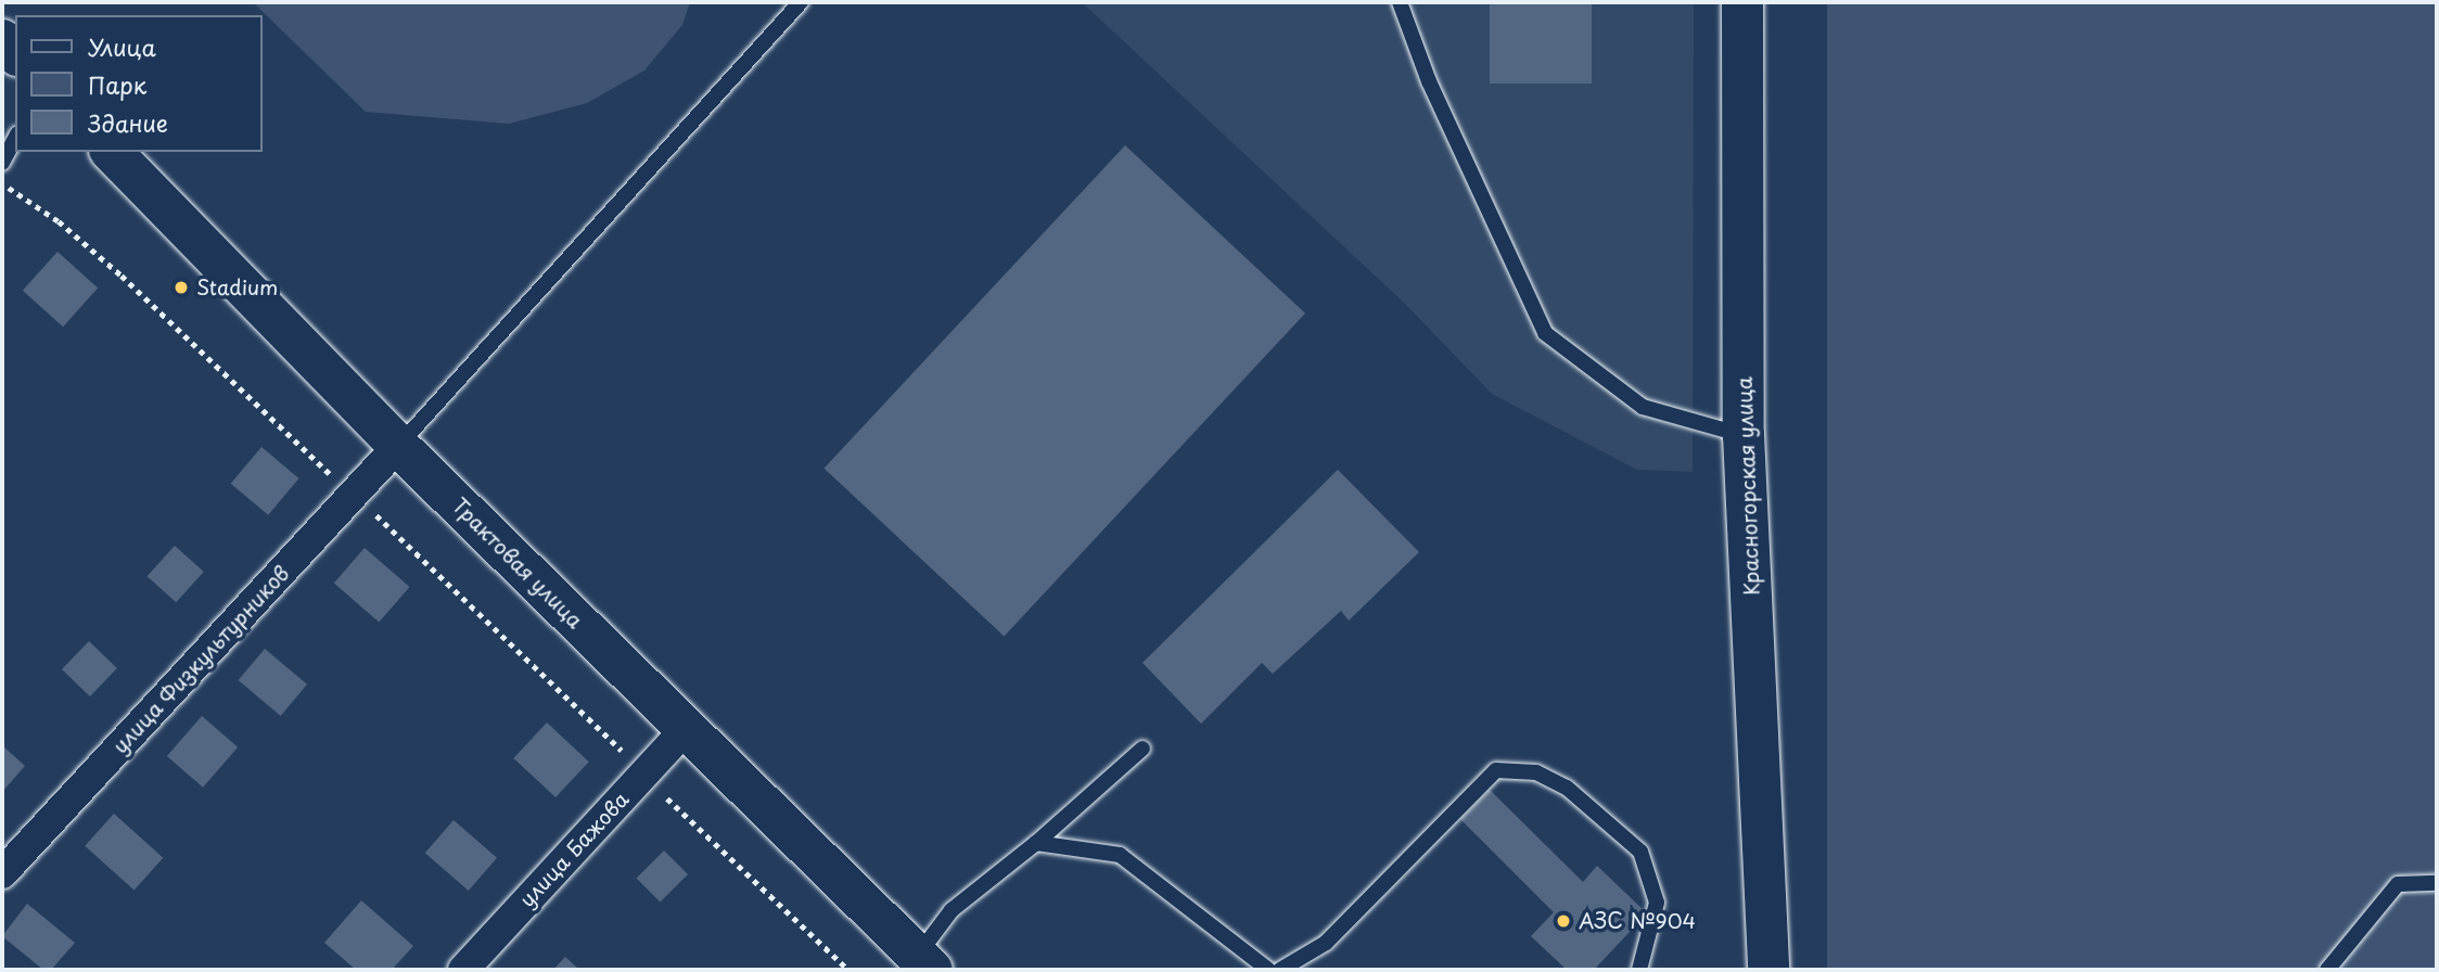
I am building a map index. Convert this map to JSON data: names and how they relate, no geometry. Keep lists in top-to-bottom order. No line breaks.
{"streets":{"main road":["Красногорская улица","Трактовая улица"],"street":["улица Физкультурников","улица Бажова"]},"crossings":[["Трактовая улица","улица Физкультурников"],["Трактовая улица","улица Бажова"]],"places":["Stadium","АЗС №904"],"legend":["Улица","Парк","Здание"]}
